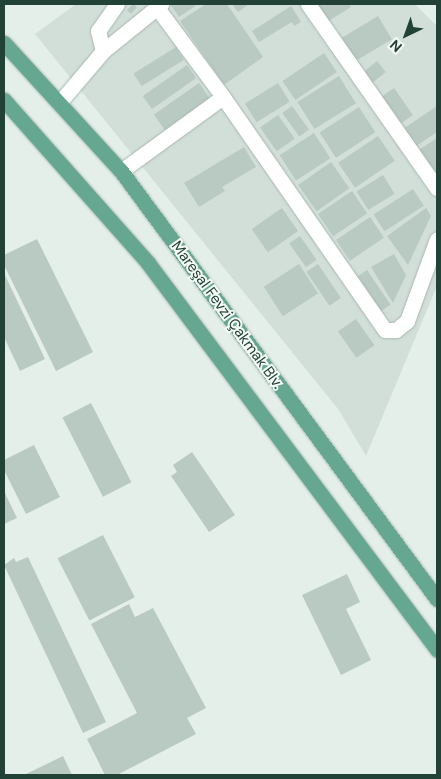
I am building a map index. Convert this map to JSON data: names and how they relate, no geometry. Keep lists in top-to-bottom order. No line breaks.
{"streets":{"main road":["Mareşal Fevzi Çakmak Blv."]},"north":"bottom left"}
